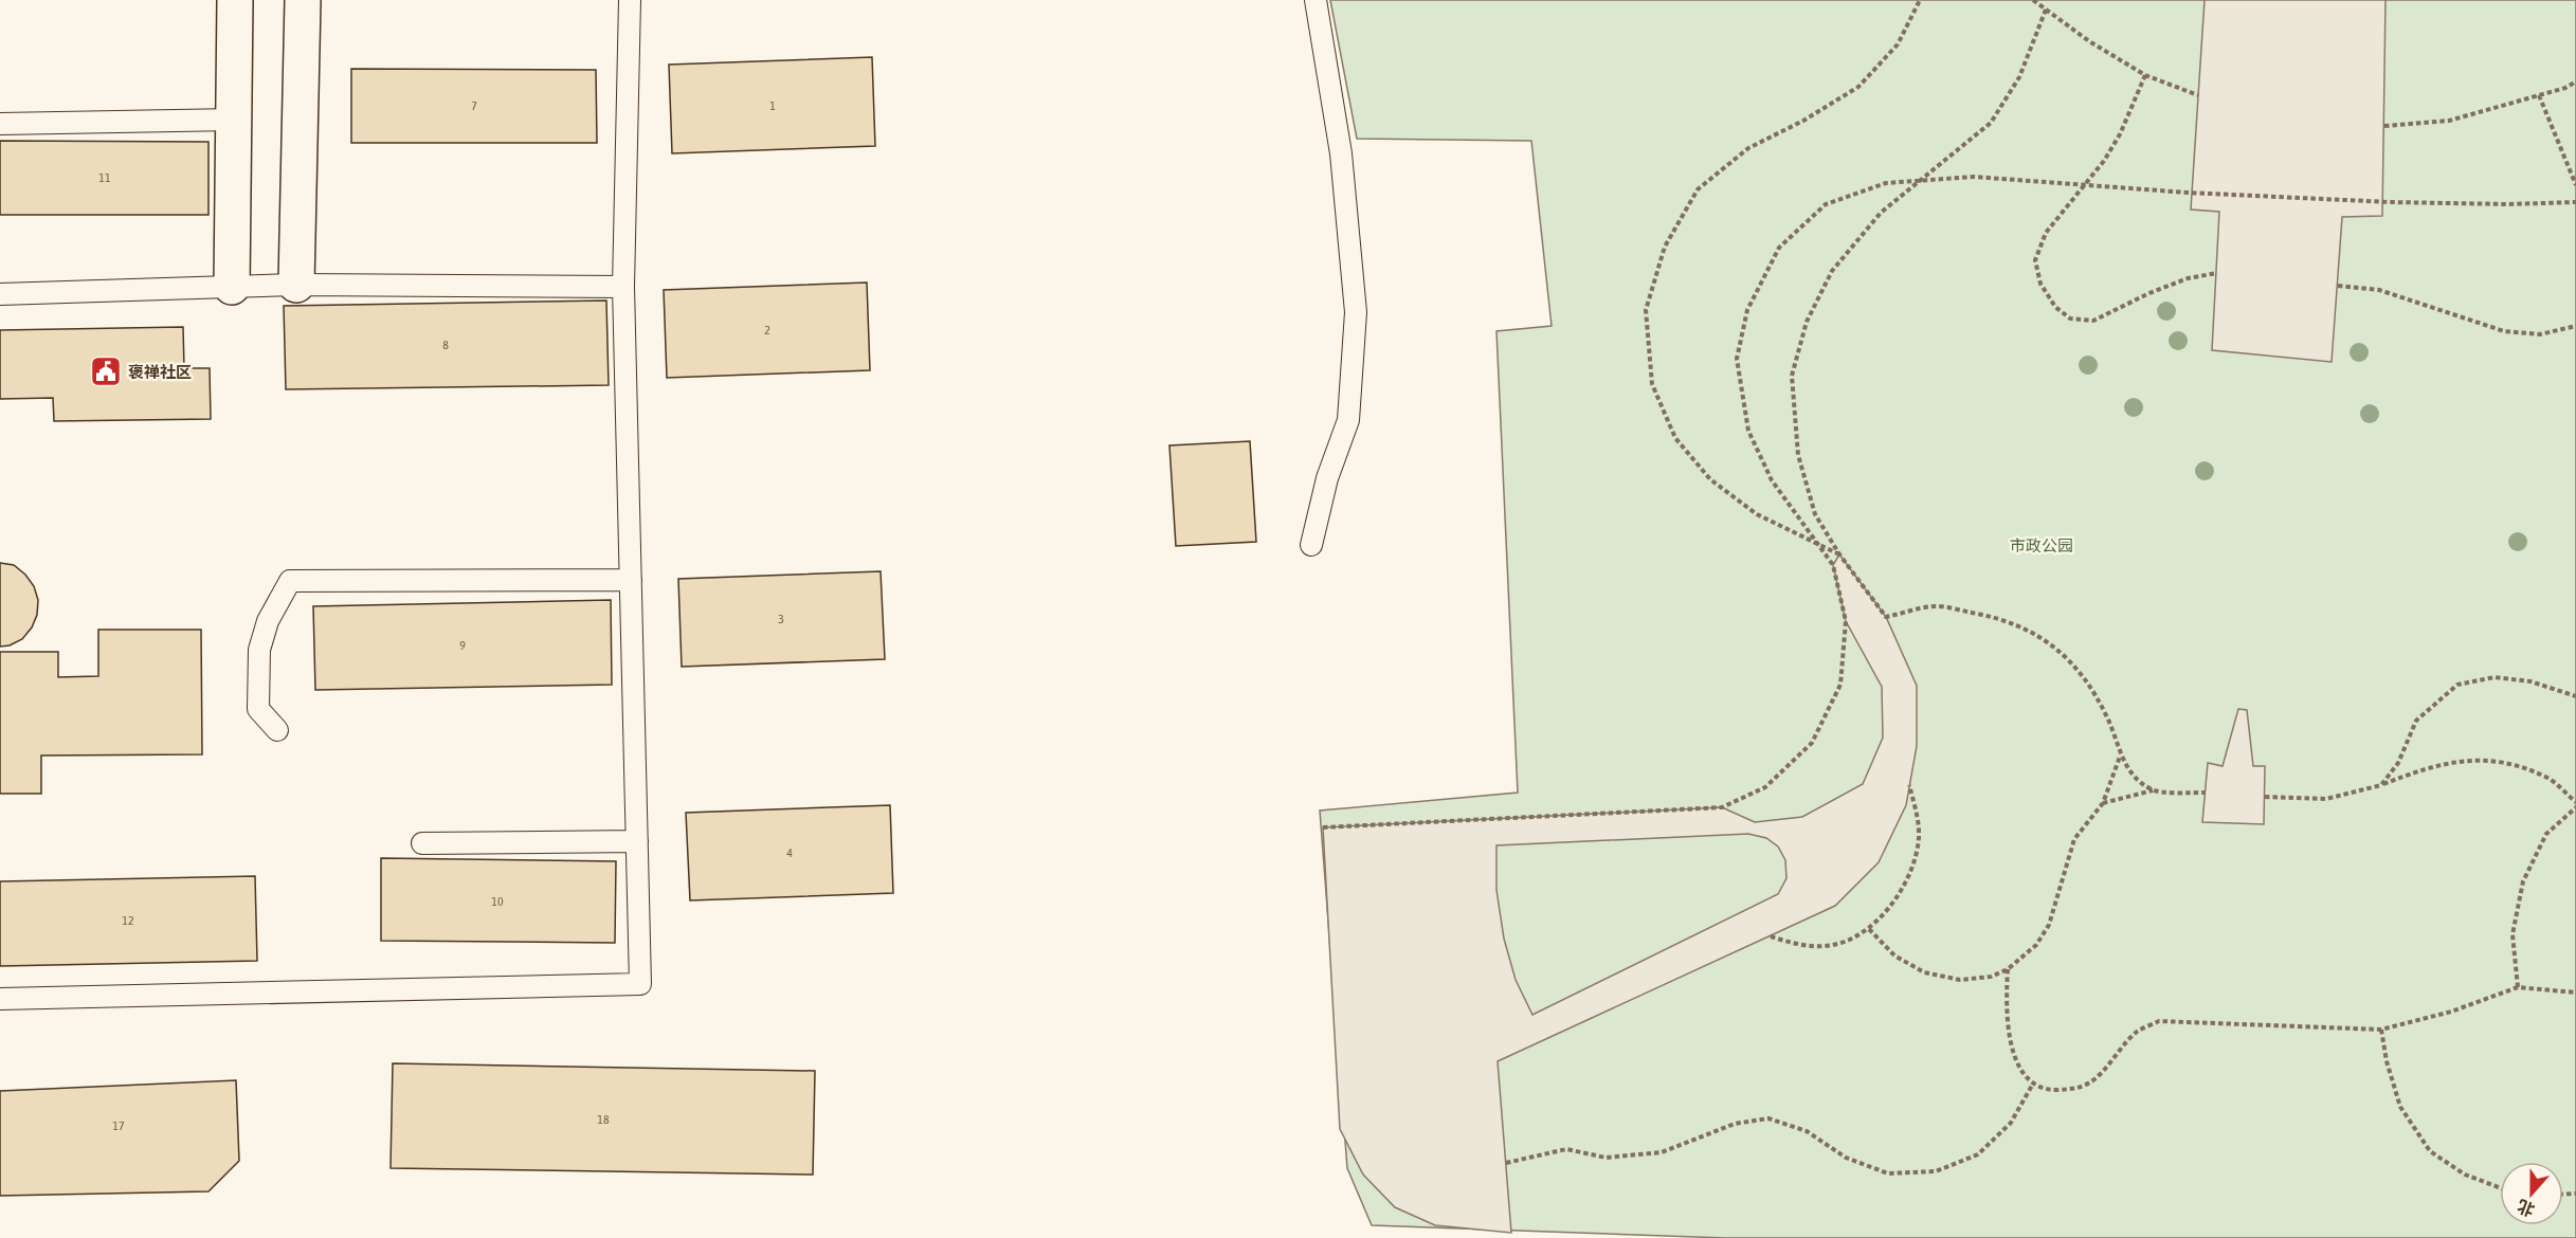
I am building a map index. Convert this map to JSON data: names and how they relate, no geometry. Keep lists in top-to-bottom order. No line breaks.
{"parks":["市政公园"],"places":{"public building":["褒禅社区"]},"house_numbers":["7","1","11","2","8","3","9","4","10","12","18","17"],"north":"bottom"}
